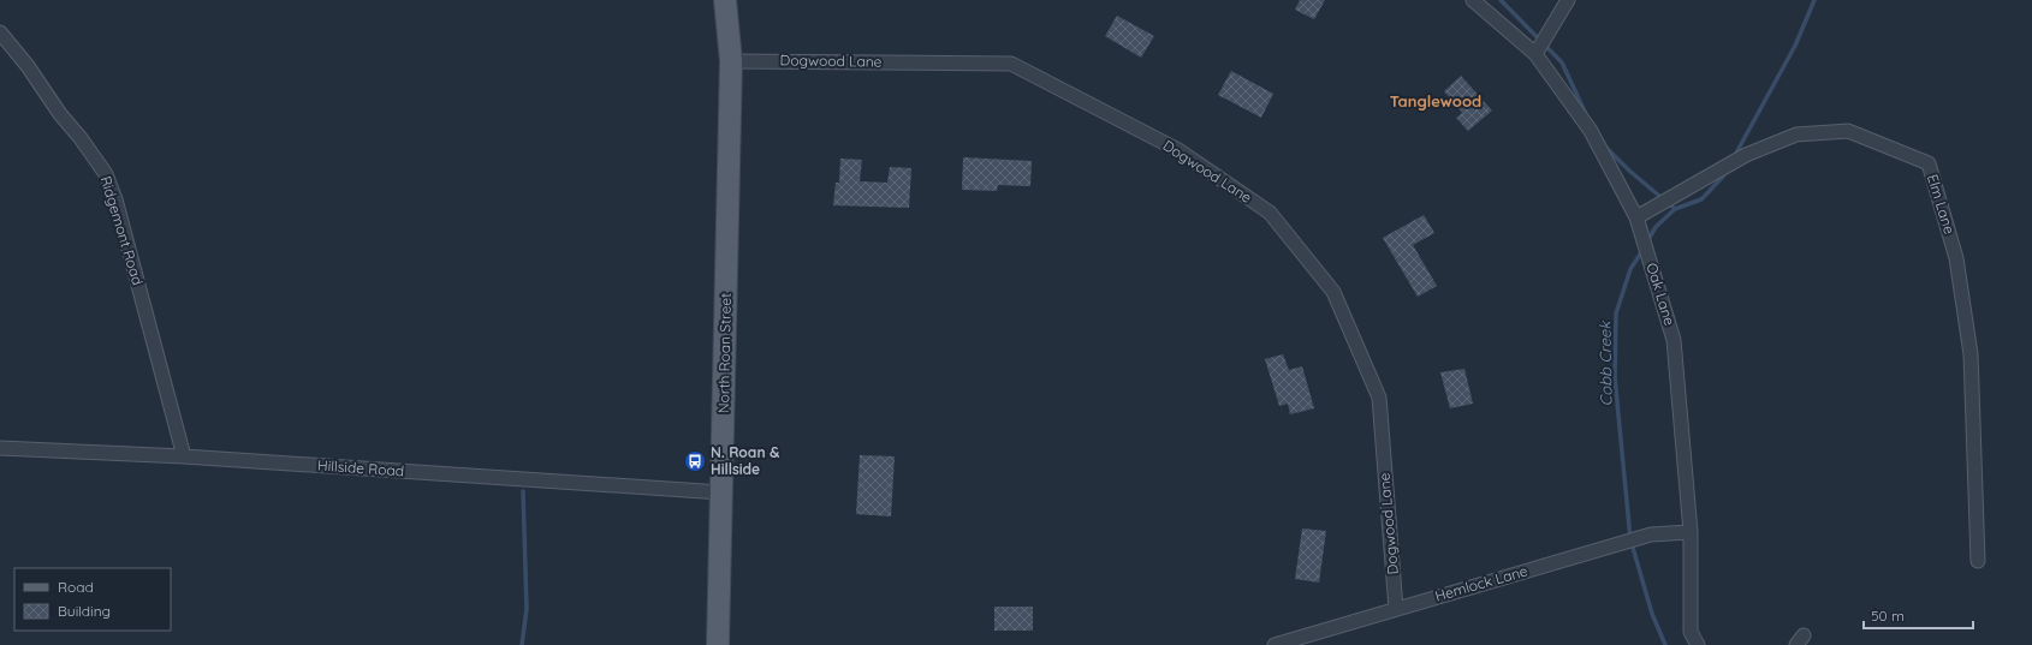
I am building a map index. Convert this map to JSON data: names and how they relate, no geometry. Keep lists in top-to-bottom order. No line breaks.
{"streets":{"main road":["North Roan Street"],"street":["Dogwood Lane","Elm Lane","Ridgemont Road","Oak Lane","Hillside Road","Hemlock Lane"]},"crossings":[["Dogwood Lane","North Roan Street"],["Dogwood Lane","Hemlock Lane"],["Elm Lane","Oak Lane"],["Ridgemont Road","Hillside Road"],["Oak Lane","Hemlock Lane"],["North Roan Street","Hillside Road"]],"districts":["Tanglewood"],"water":["Cobb Creek"],"places":{"bus stop":["N. Roan & Hillside"]},"legend":["Road","Building"],"scale_bar":"50 m"}
